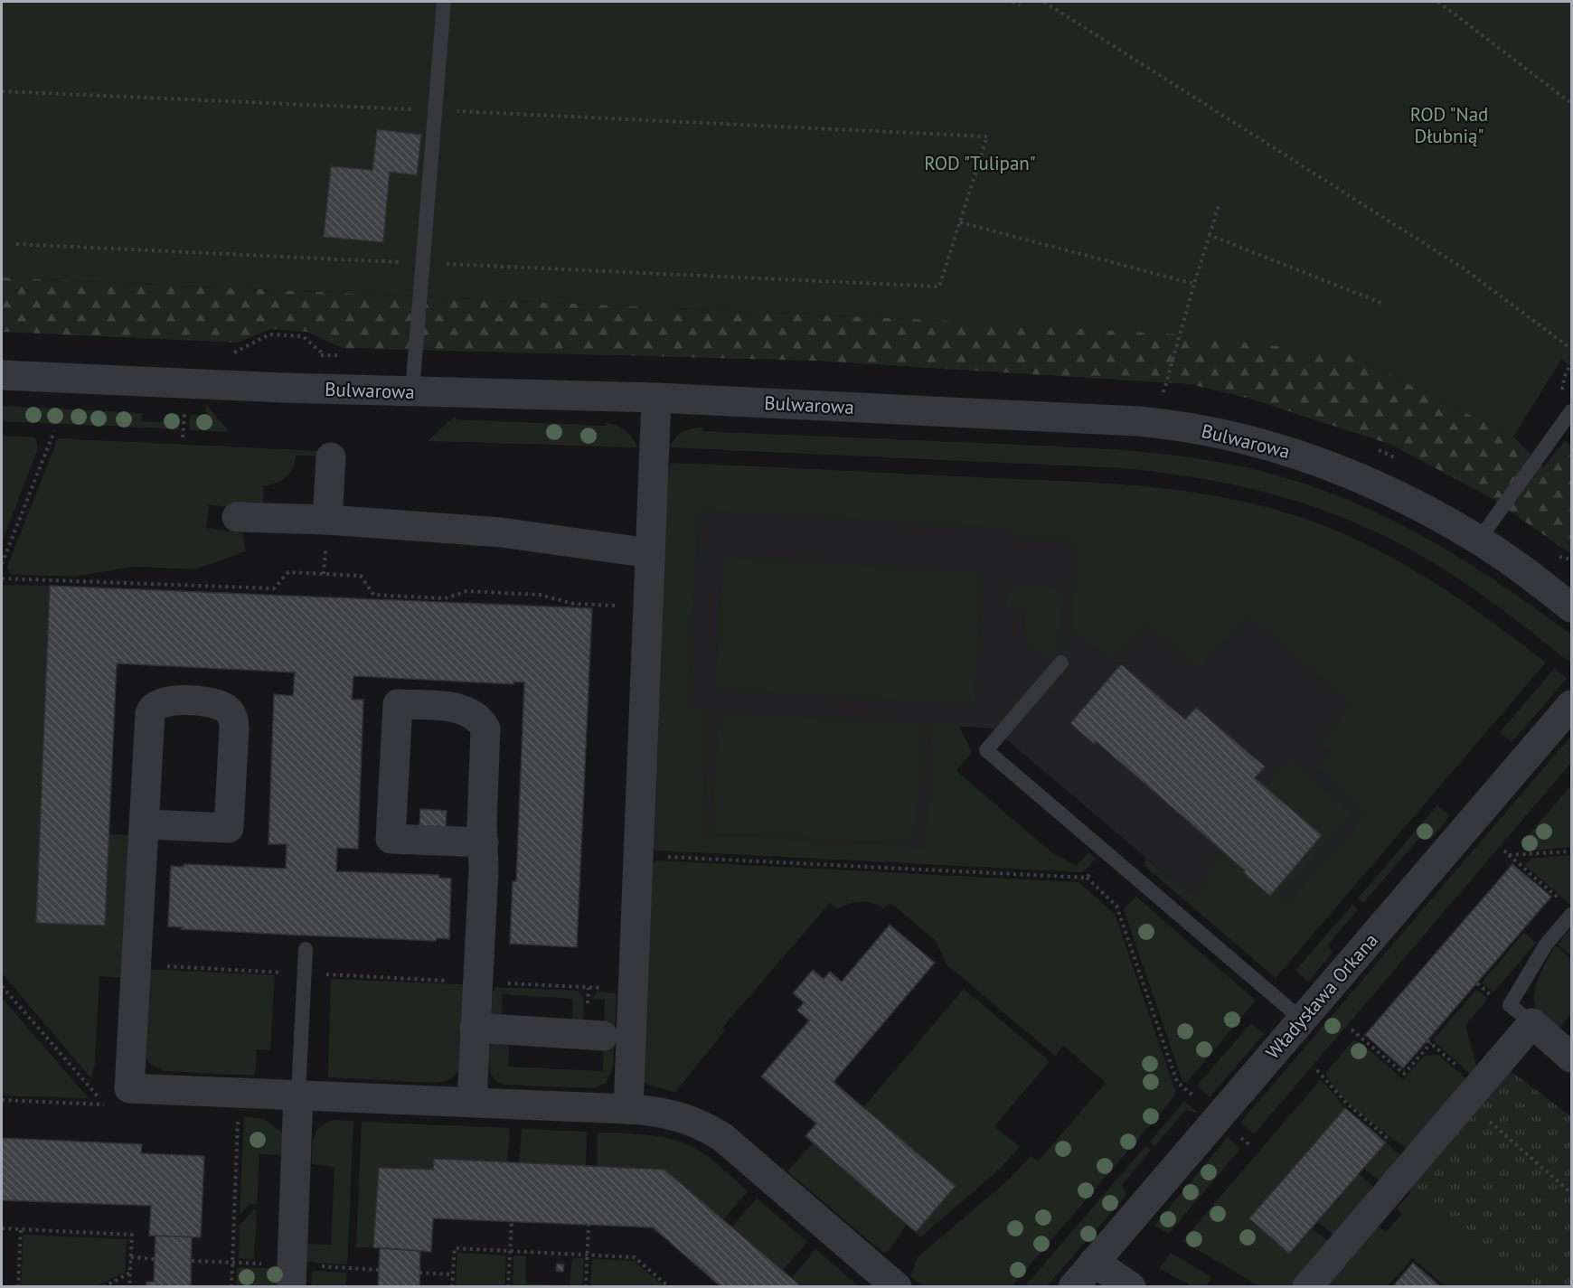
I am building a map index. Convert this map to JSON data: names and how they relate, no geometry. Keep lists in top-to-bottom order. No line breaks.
{"streets":{"street":["Bulwarowa","Władysława Orkana"]},"parks":["ROD \"Nad Dłubnią\"","ROD \"Tulipan\""]}
